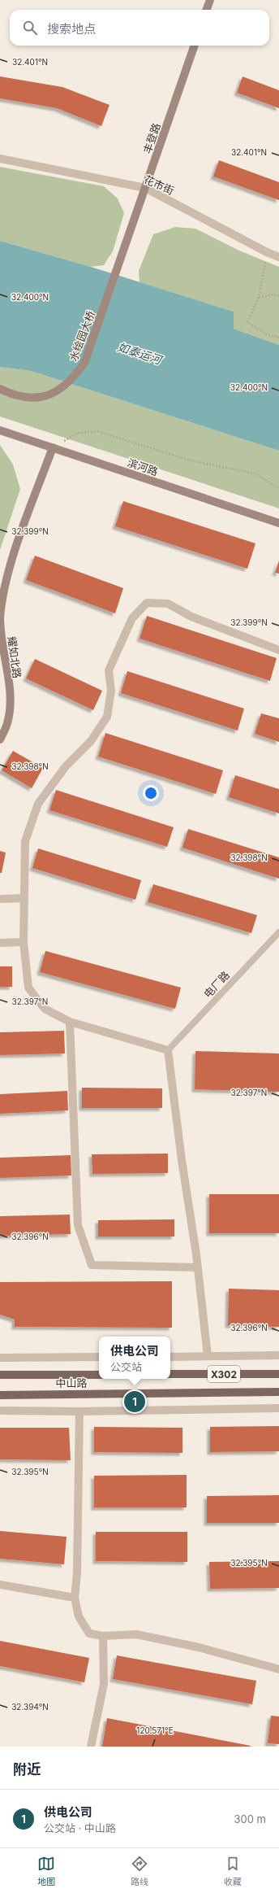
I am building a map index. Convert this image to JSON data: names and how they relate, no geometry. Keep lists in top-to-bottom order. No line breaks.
{"streets":{"main road":["X302","中山路"],"street":["丰登路","花市街","水绘园大桥","滨河路","耀如北路"],"lane":["电厂路"]},"crossings":[["丰登路","花市街"],["丰登路","水绘园大桥"],["滨河路","耀如北路"]],"water":["如泰运河"],"page":{"search":"搜索地点","popup":["供电公司","公交站"],"pins":"1","heading":"附近","list":[{"mark":"1","name":"供电公司","note":"公交站 · 中山路","value":"300 m"}],"nav":["地图","路线","收藏"]},"coordinates":["32.401°N","32.400°N","32.399°N","32.398°N","32.397°N","32.396°N","32.395°N","32.394°N","120.571°E"]}
